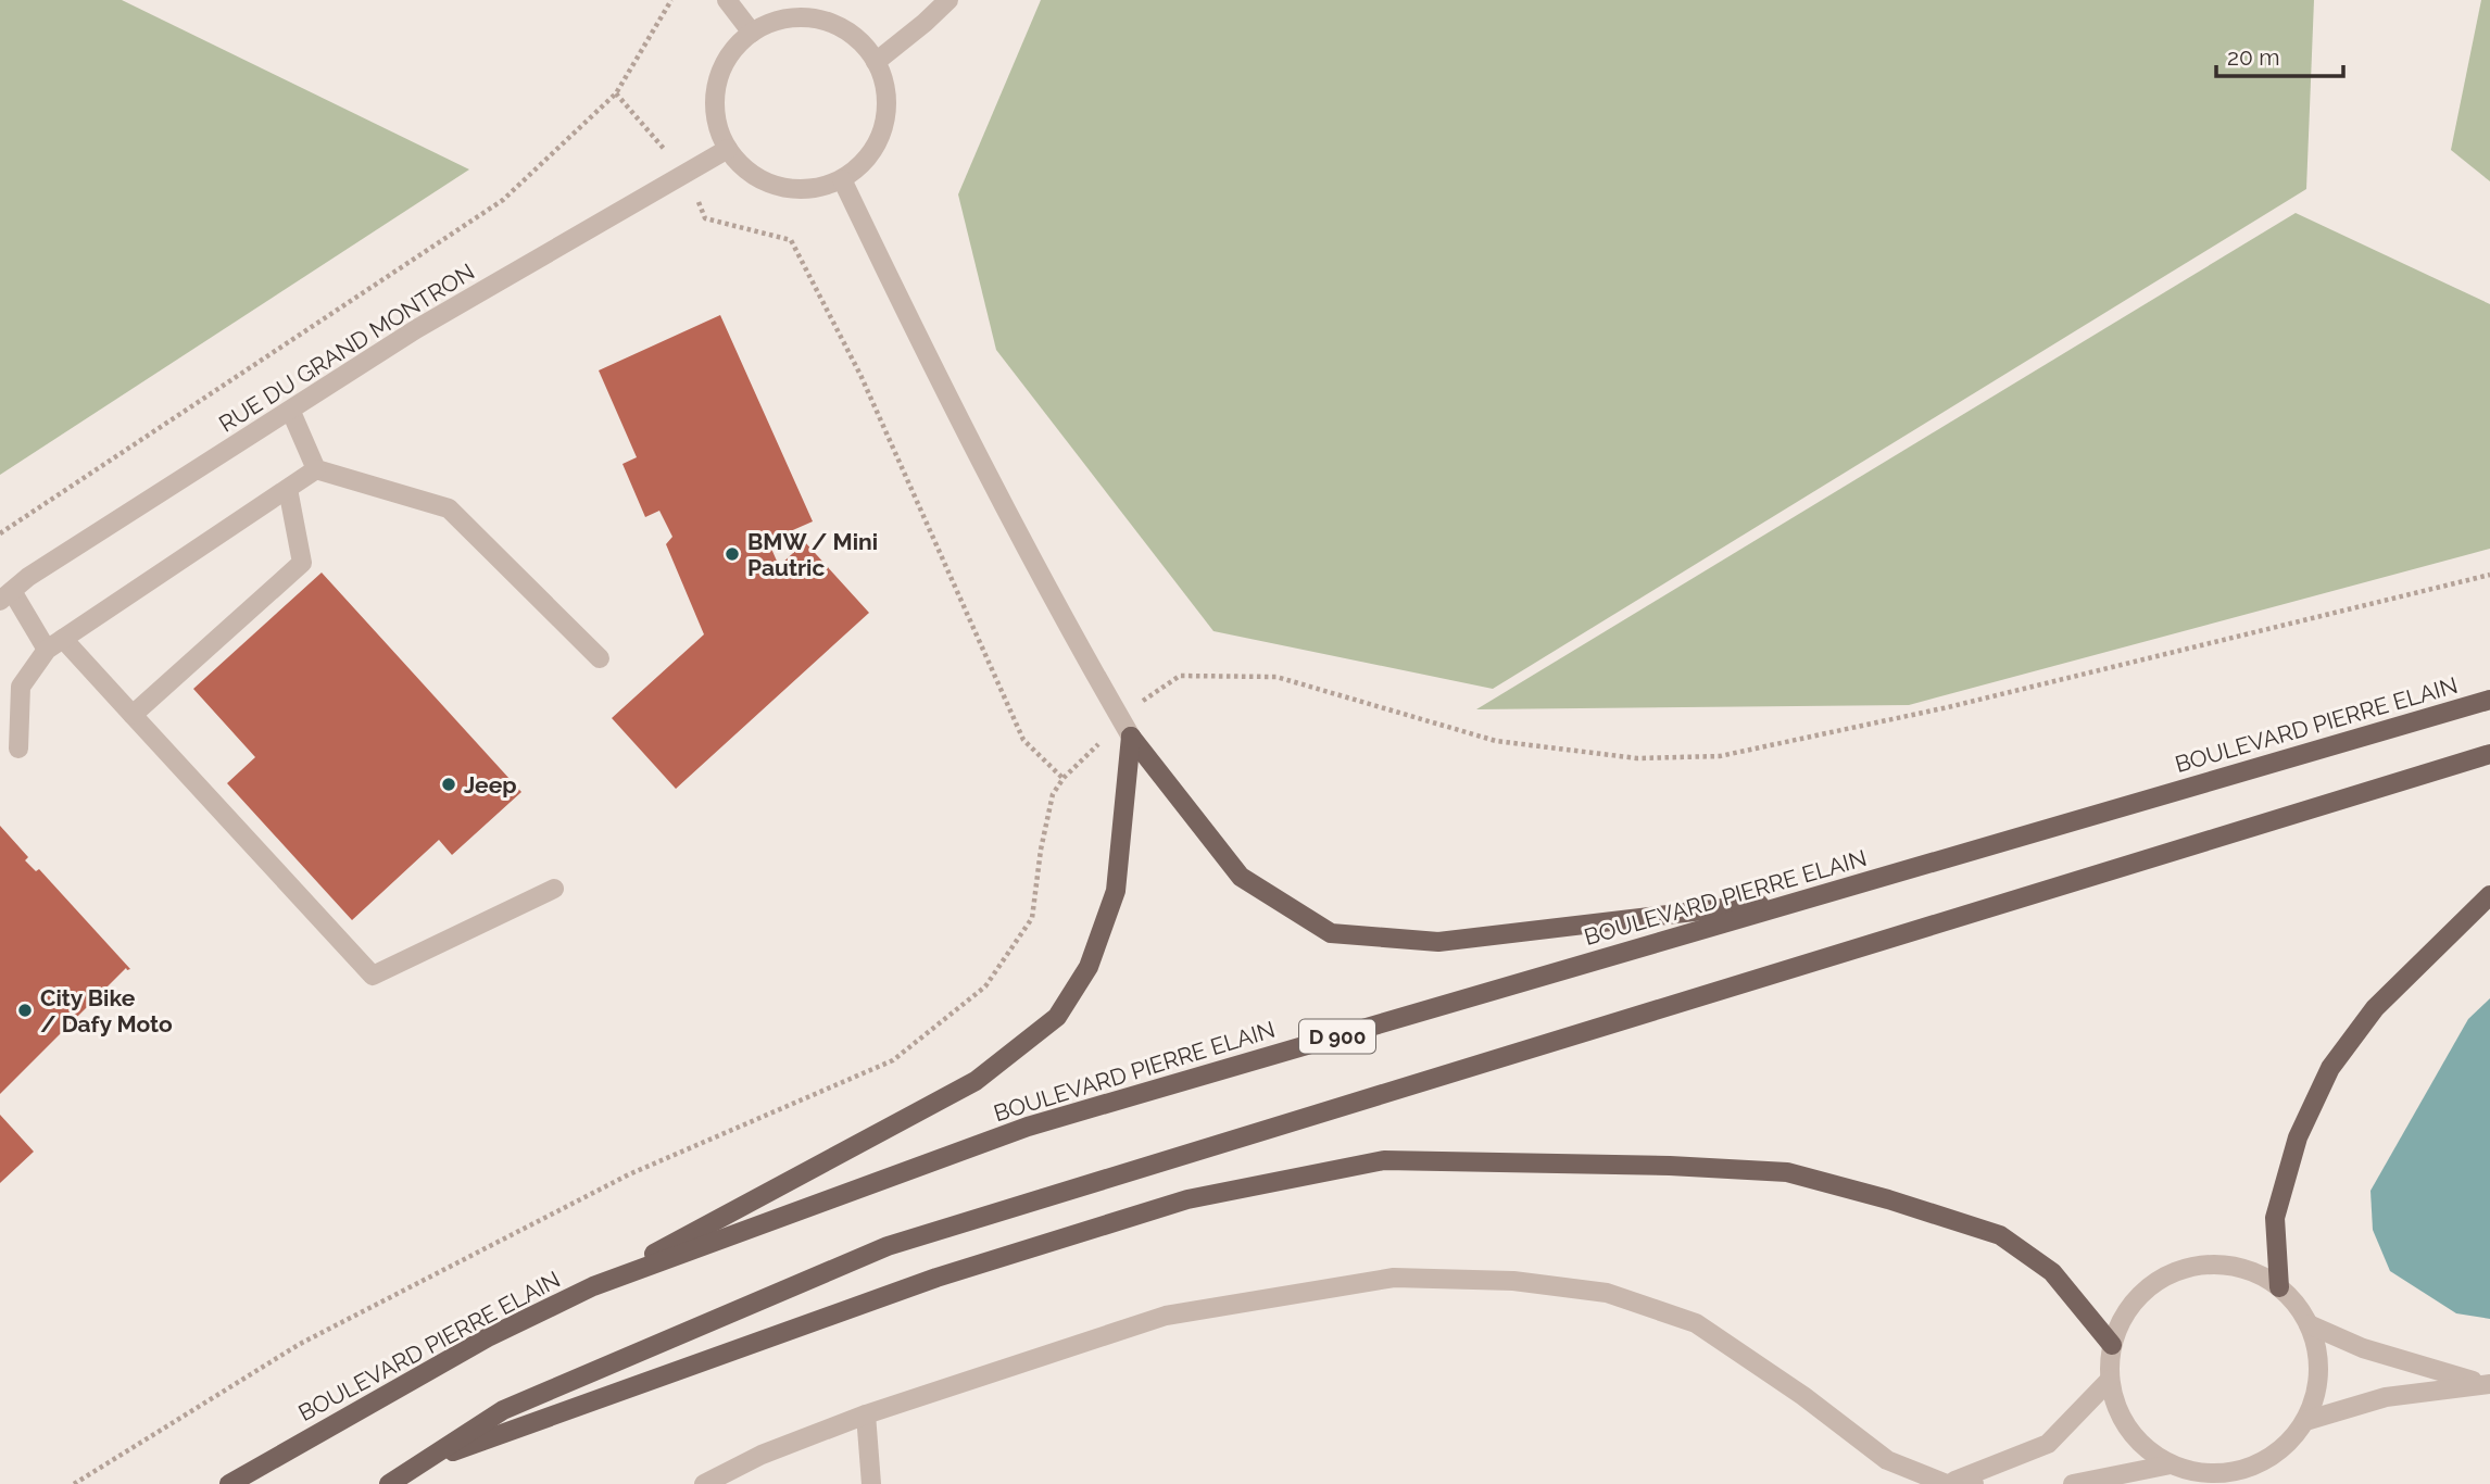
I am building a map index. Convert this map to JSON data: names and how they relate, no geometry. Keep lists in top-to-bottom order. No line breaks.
{"streets":{"main road":["BOULEVARD PIERRE ELAIN","D 900"],"street":["RUE DU GRAND MONTRON"]},"places":["BMW / Mini Pautric","Jeep","City Bike / Dafy Moto"],"scale_bar":"20 m"}
